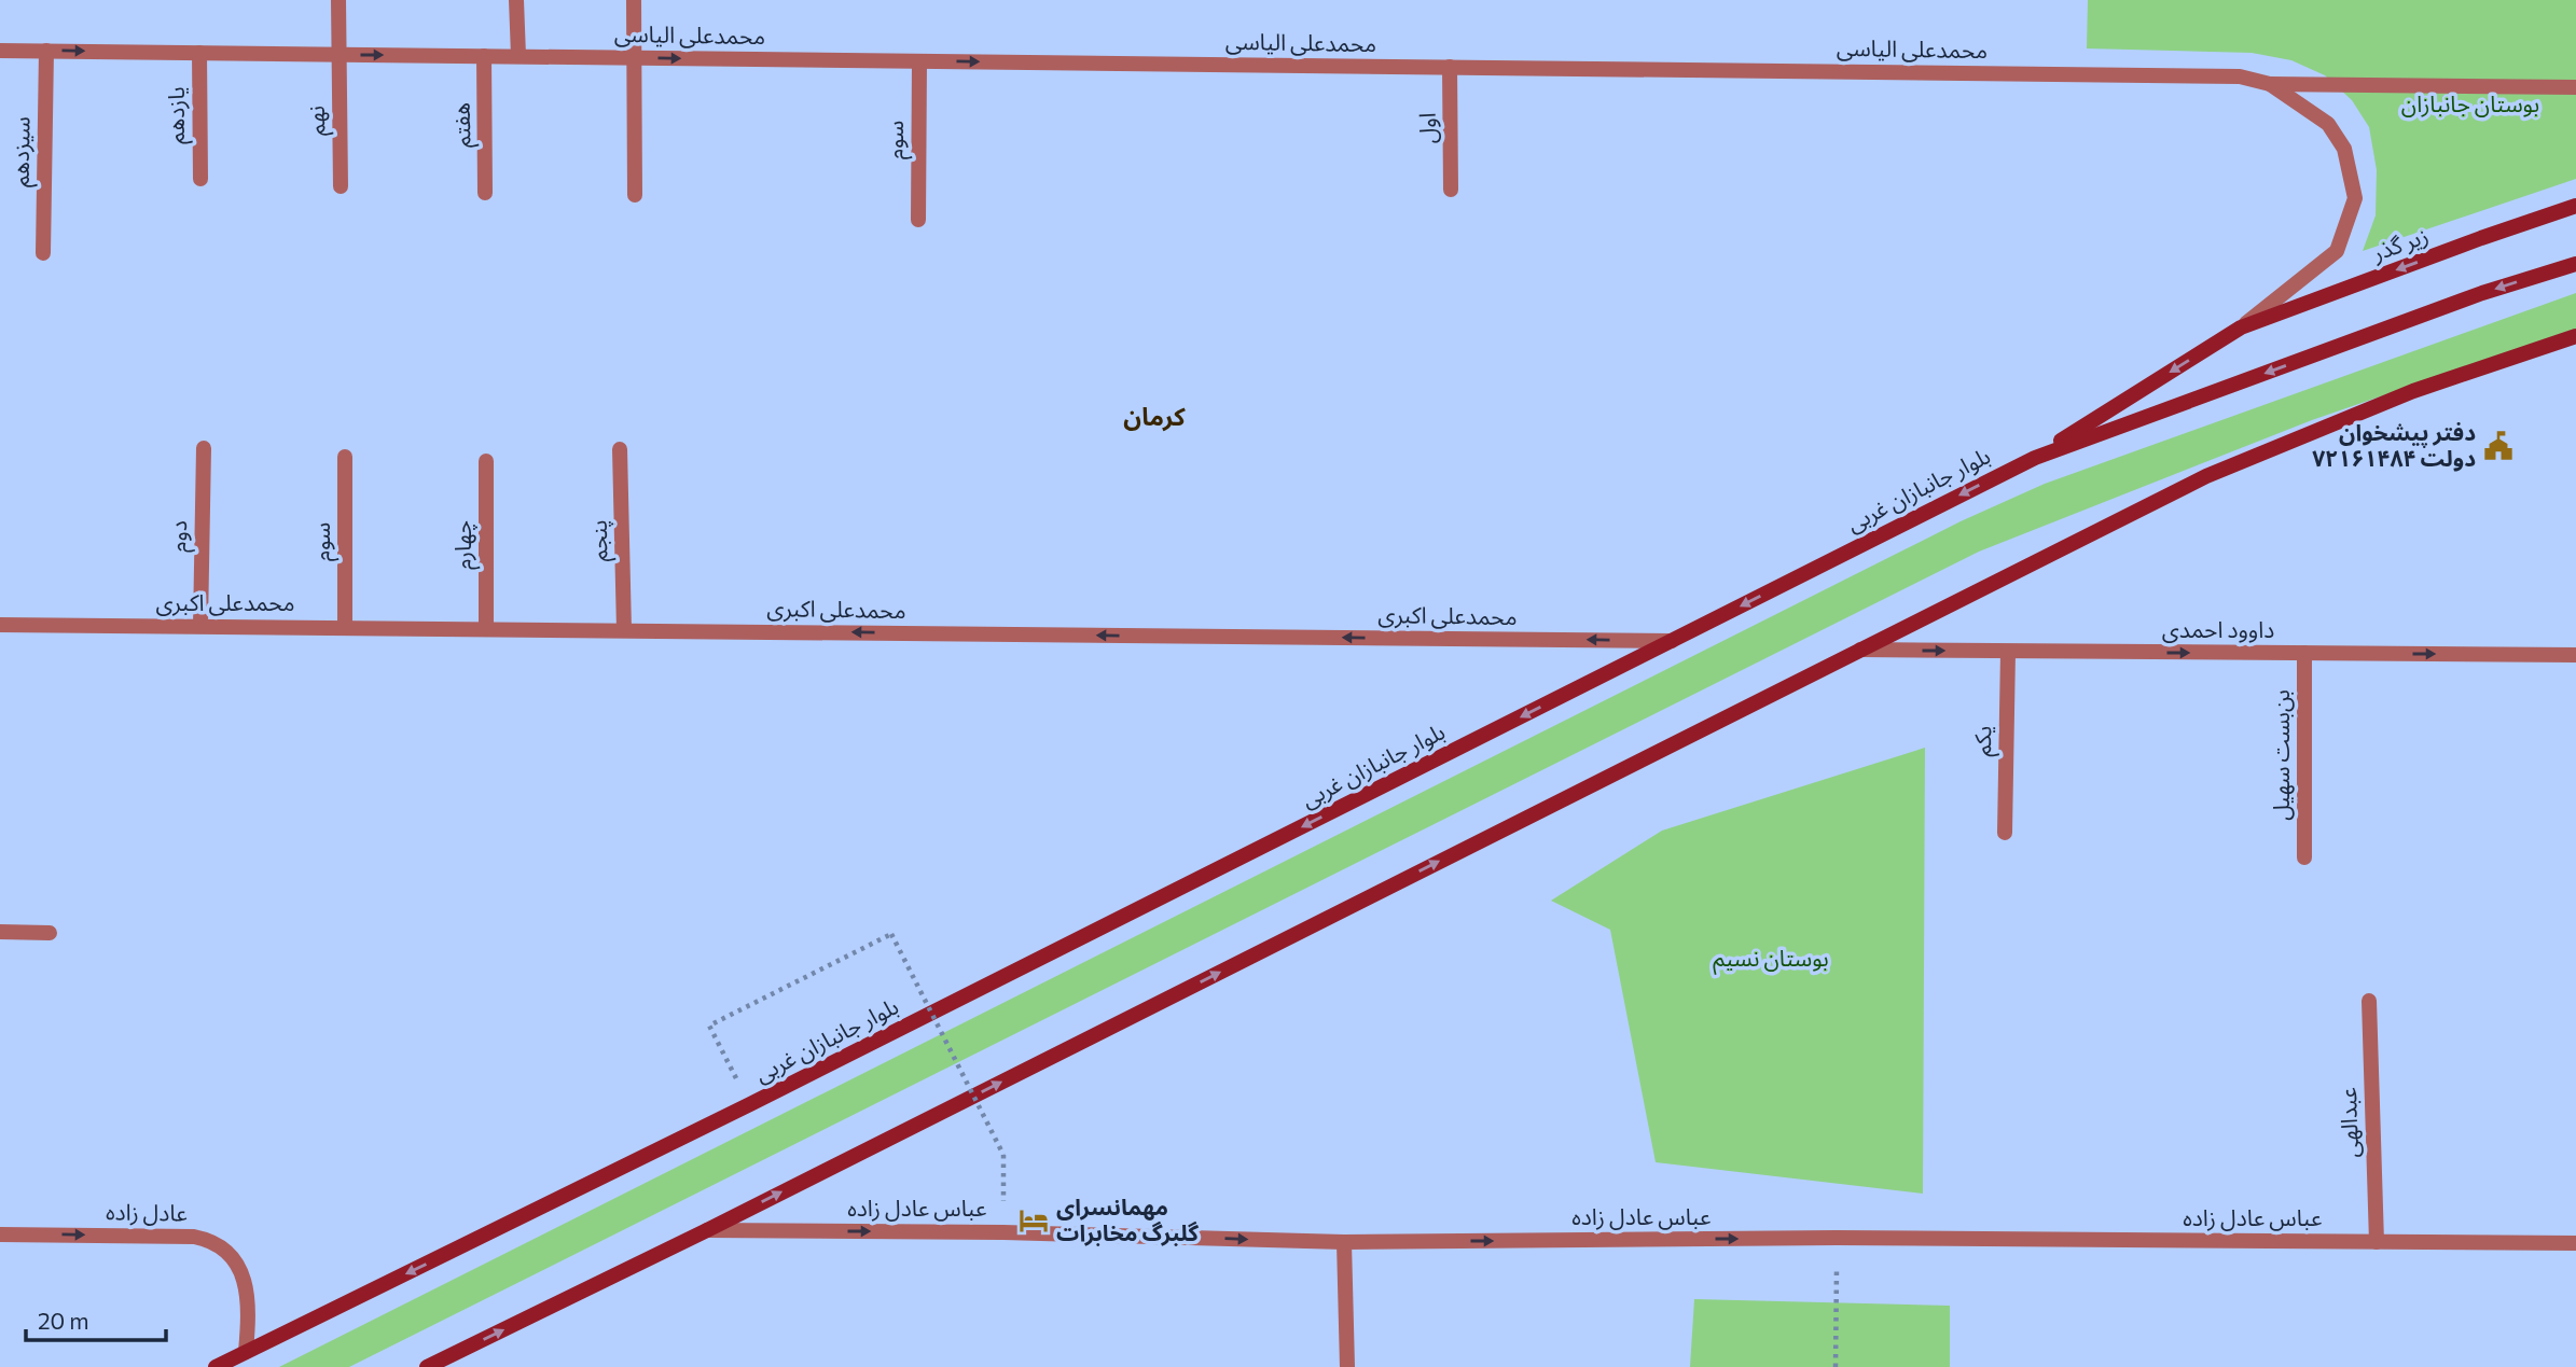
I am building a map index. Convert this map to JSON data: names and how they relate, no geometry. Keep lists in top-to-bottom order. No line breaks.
{"streets":{"main road":["زیر گذر","بلوار جانبازان غربی"],"street":["محمدعلی الیاسی","یازدهم","نهم","هفتم","اول","سوم","سیزدهم","دوم","پنجم","چهارم","محمدعلی اکبری","داوود احمدی","یکم","بن‌بست سهیل","عبدالهی","عباس عادل زاده","عادل زاده"]},"crossings":[["محمدعلی الیاسی","یازدهم"],["محمدعلی الیاسی","نهم"],["محمدعلی الیاسی","هفتم"],["محمدعلی الیاسی","اول"],["محمدعلی الیاسی","سوم"],["محمدعلی الیاسی","سیزدهم"],["محمدعلی الیاسی","زیر گذر"],["سوم","محمدعلی اکبری"],["زیر گذر","بلوار جانبازان غربی"],["بلوار جانبازان غربی","محمدعلی اکبری"],["بلوار جانبازان غربی","عادل زاده"],["دوم","محمدعلی اکبری"],["پنجم","محمدعلی اکبری"],["چهارم","محمدعلی اکبری"],["داوود احمدی","یکم"],["داوود احمدی","بن‌بست سهیل"],["عبدالهی","عباس عادل زاده"]],"one_way":["محمدعلی الیاسی","محمدعلی اکبری","داوود احمدی","عباس عادل زاده","عادل زاده"],"districts":["کرمان"],"parks":["بوستان جانبازان","بوستان نسیم"],"places":{"public building":["دفتر پیشخوان دولت ۷۲۱۶۱۴۸۴"],"hotel":["مهمانسرای گلبرگ مخابرات"]},"scale_bar":"20 m"}
